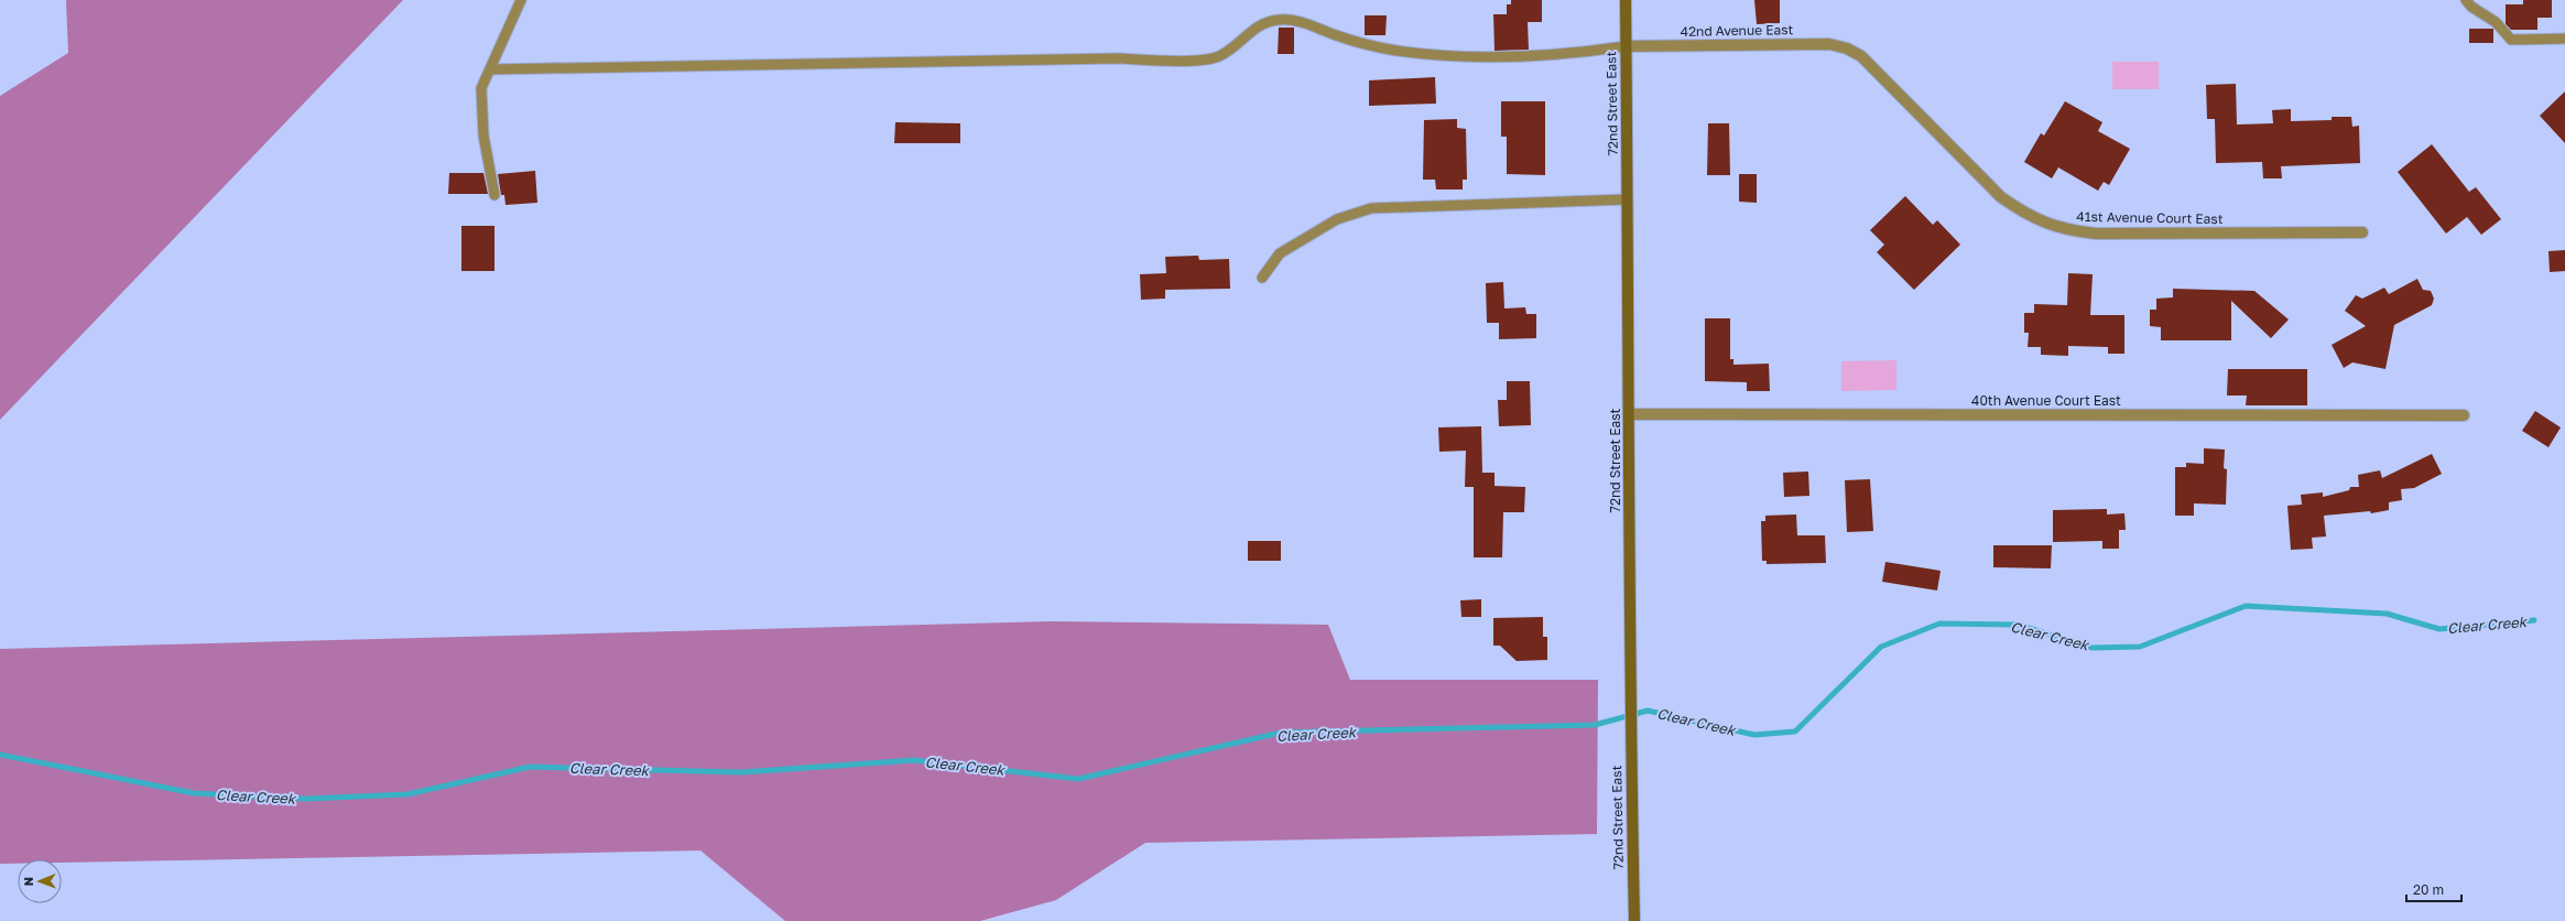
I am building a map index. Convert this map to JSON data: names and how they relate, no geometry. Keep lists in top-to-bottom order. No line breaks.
{"streets":{"main road":["72nd Street East"],"street":["42nd Avenue East","41st Avenue Court East","40th Avenue Court East"]},"crossings":[["42nd Avenue East","72nd Street East"],["42nd Avenue East","41st Avenue Court East"],["72nd Street East","40th Avenue Court East"]],"water":["Clear Creek"],"scale_bar":"20 m","north":"left"}
